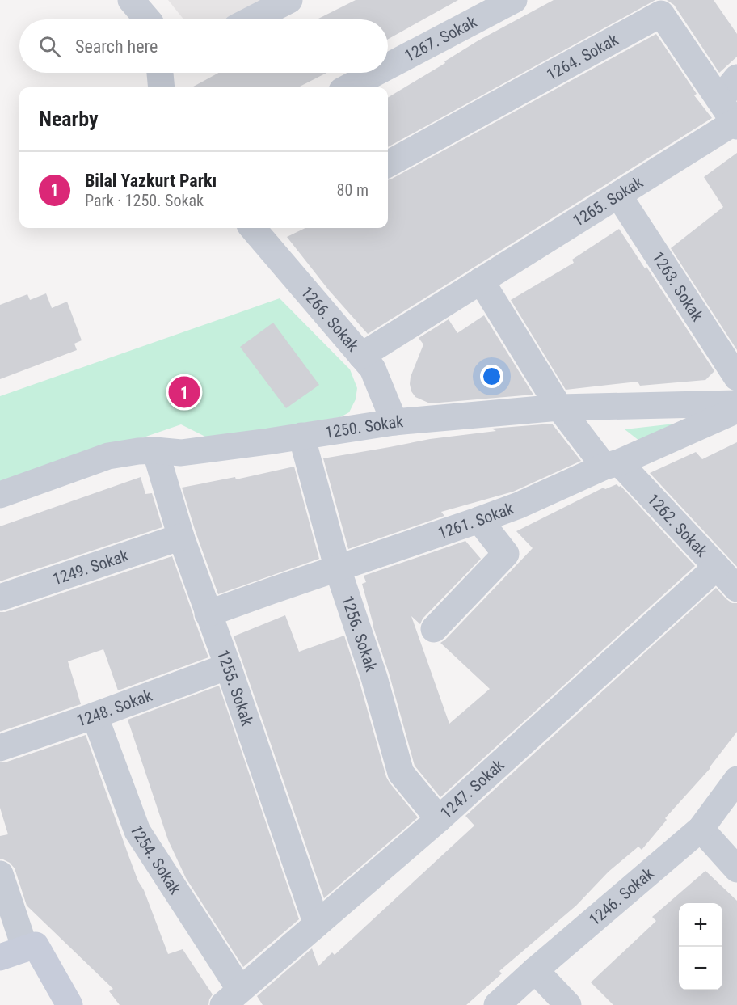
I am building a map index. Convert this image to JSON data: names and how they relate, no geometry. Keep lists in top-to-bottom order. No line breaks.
{"streets":{"street":["1267. Sokak","1264. Sokak","1265. Sokak","1263. Sokak","1266. Sokak","1250. Sokak","1261. Sokak","1262. Sokak","1249. Sokak","1256. Sokak","1255. Sokak","1248. Sokak","1247. Sokak","1254. Sokak","1246. Sokak"]},"crossings":[["1264. Sokak","1265. Sokak"],["1265. Sokak","1263. Sokak"],["1265. Sokak","1266. Sokak"],["1266. Sokak","1250. Sokak"],["1250. Sokak","1256. Sokak"],["1250. Sokak","1255. Sokak"],["1261. Sokak","1262. Sokak"],["1261. Sokak","1256. Sokak"],["1261. Sokak","1255. Sokak"],["1262. Sokak","1247. Sokak"],["1249. Sokak","1255. Sokak"],["1256. Sokak","1247. Sokak"],["1255. Sokak","1248. Sokak"],["1255. Sokak","1247. Sokak"],["1248. Sokak","1254. Sokak"],["1247. Sokak","1254. Sokak"]],"page":{"search":"Search here","heading":"Nearby","list":[{"mark":"1","name":"Bilal Yazkurt Parkı","note":"Park · 1250. Sokak","value":"80 m"}],"pins":"1","map_buttons":["+","−"]}}
